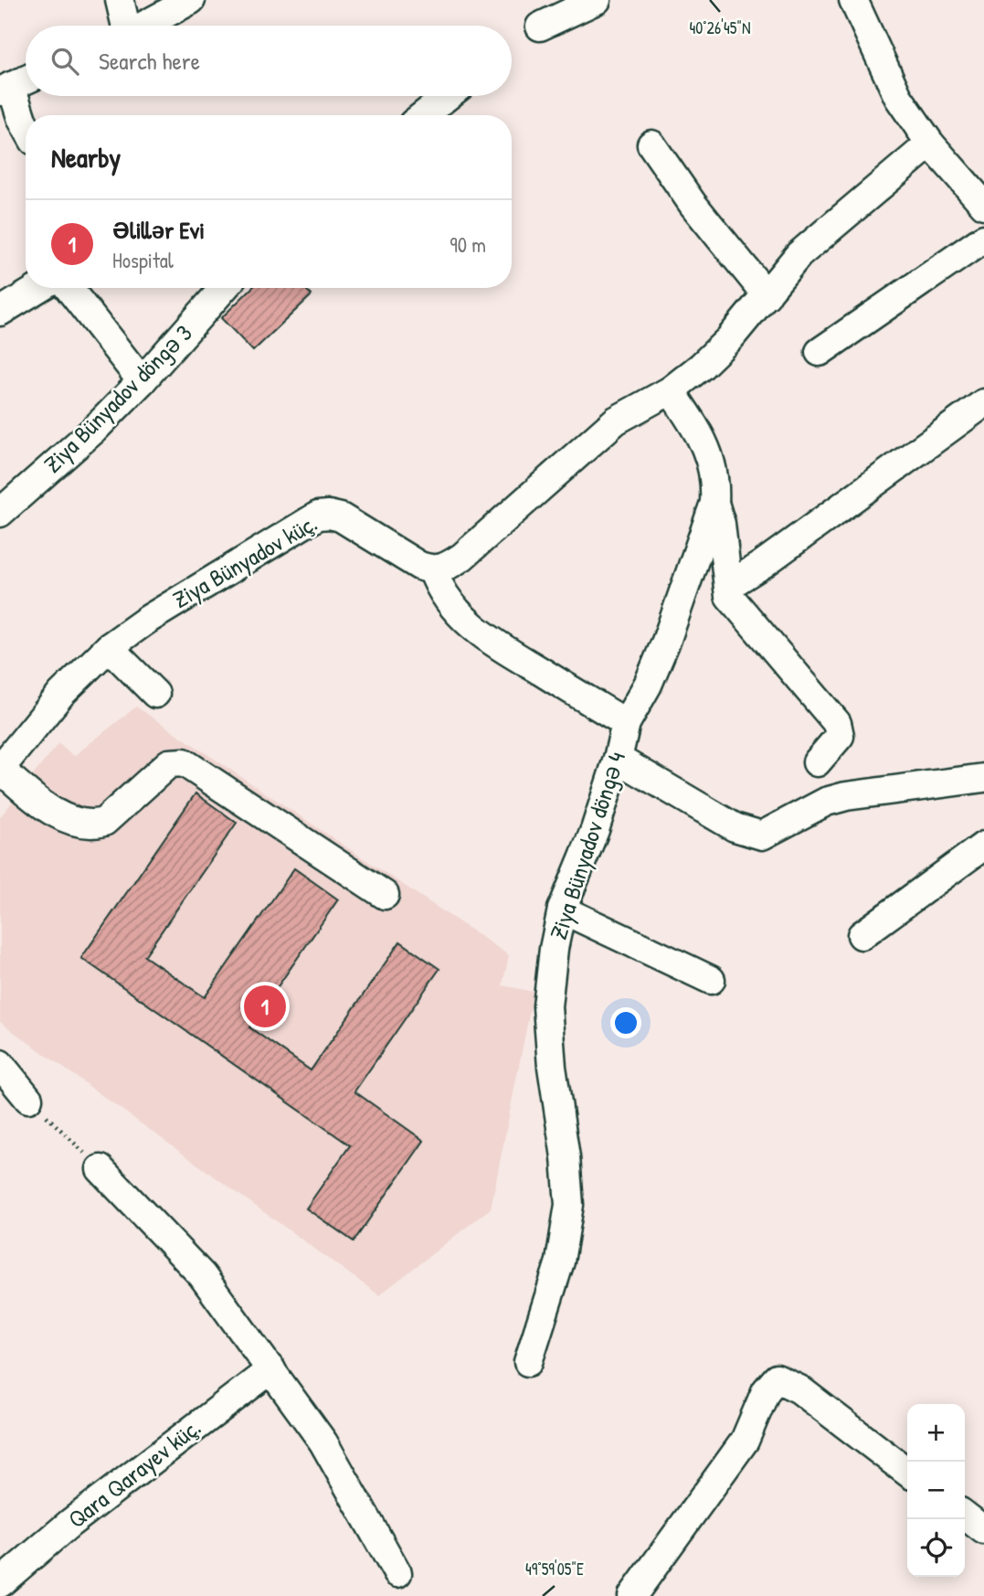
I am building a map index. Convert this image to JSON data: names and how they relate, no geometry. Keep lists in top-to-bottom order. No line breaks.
{"streets":{"street":["Ziya Bünyadov döngə 3","Ziya Bünyadov küç.","Ziya Bünyadov döngə 4","Qara Qarayev küç."]},"page":{"search":"Search here","heading":"Nearby","list":[{"mark":"1","name":"Əlillər Evi","note":"Hospital","value":"90 m"}],"pins":"1","map_buttons":["+","−"]},"coordinates":["40°26'45\"N","49°59'05\"E"]}
